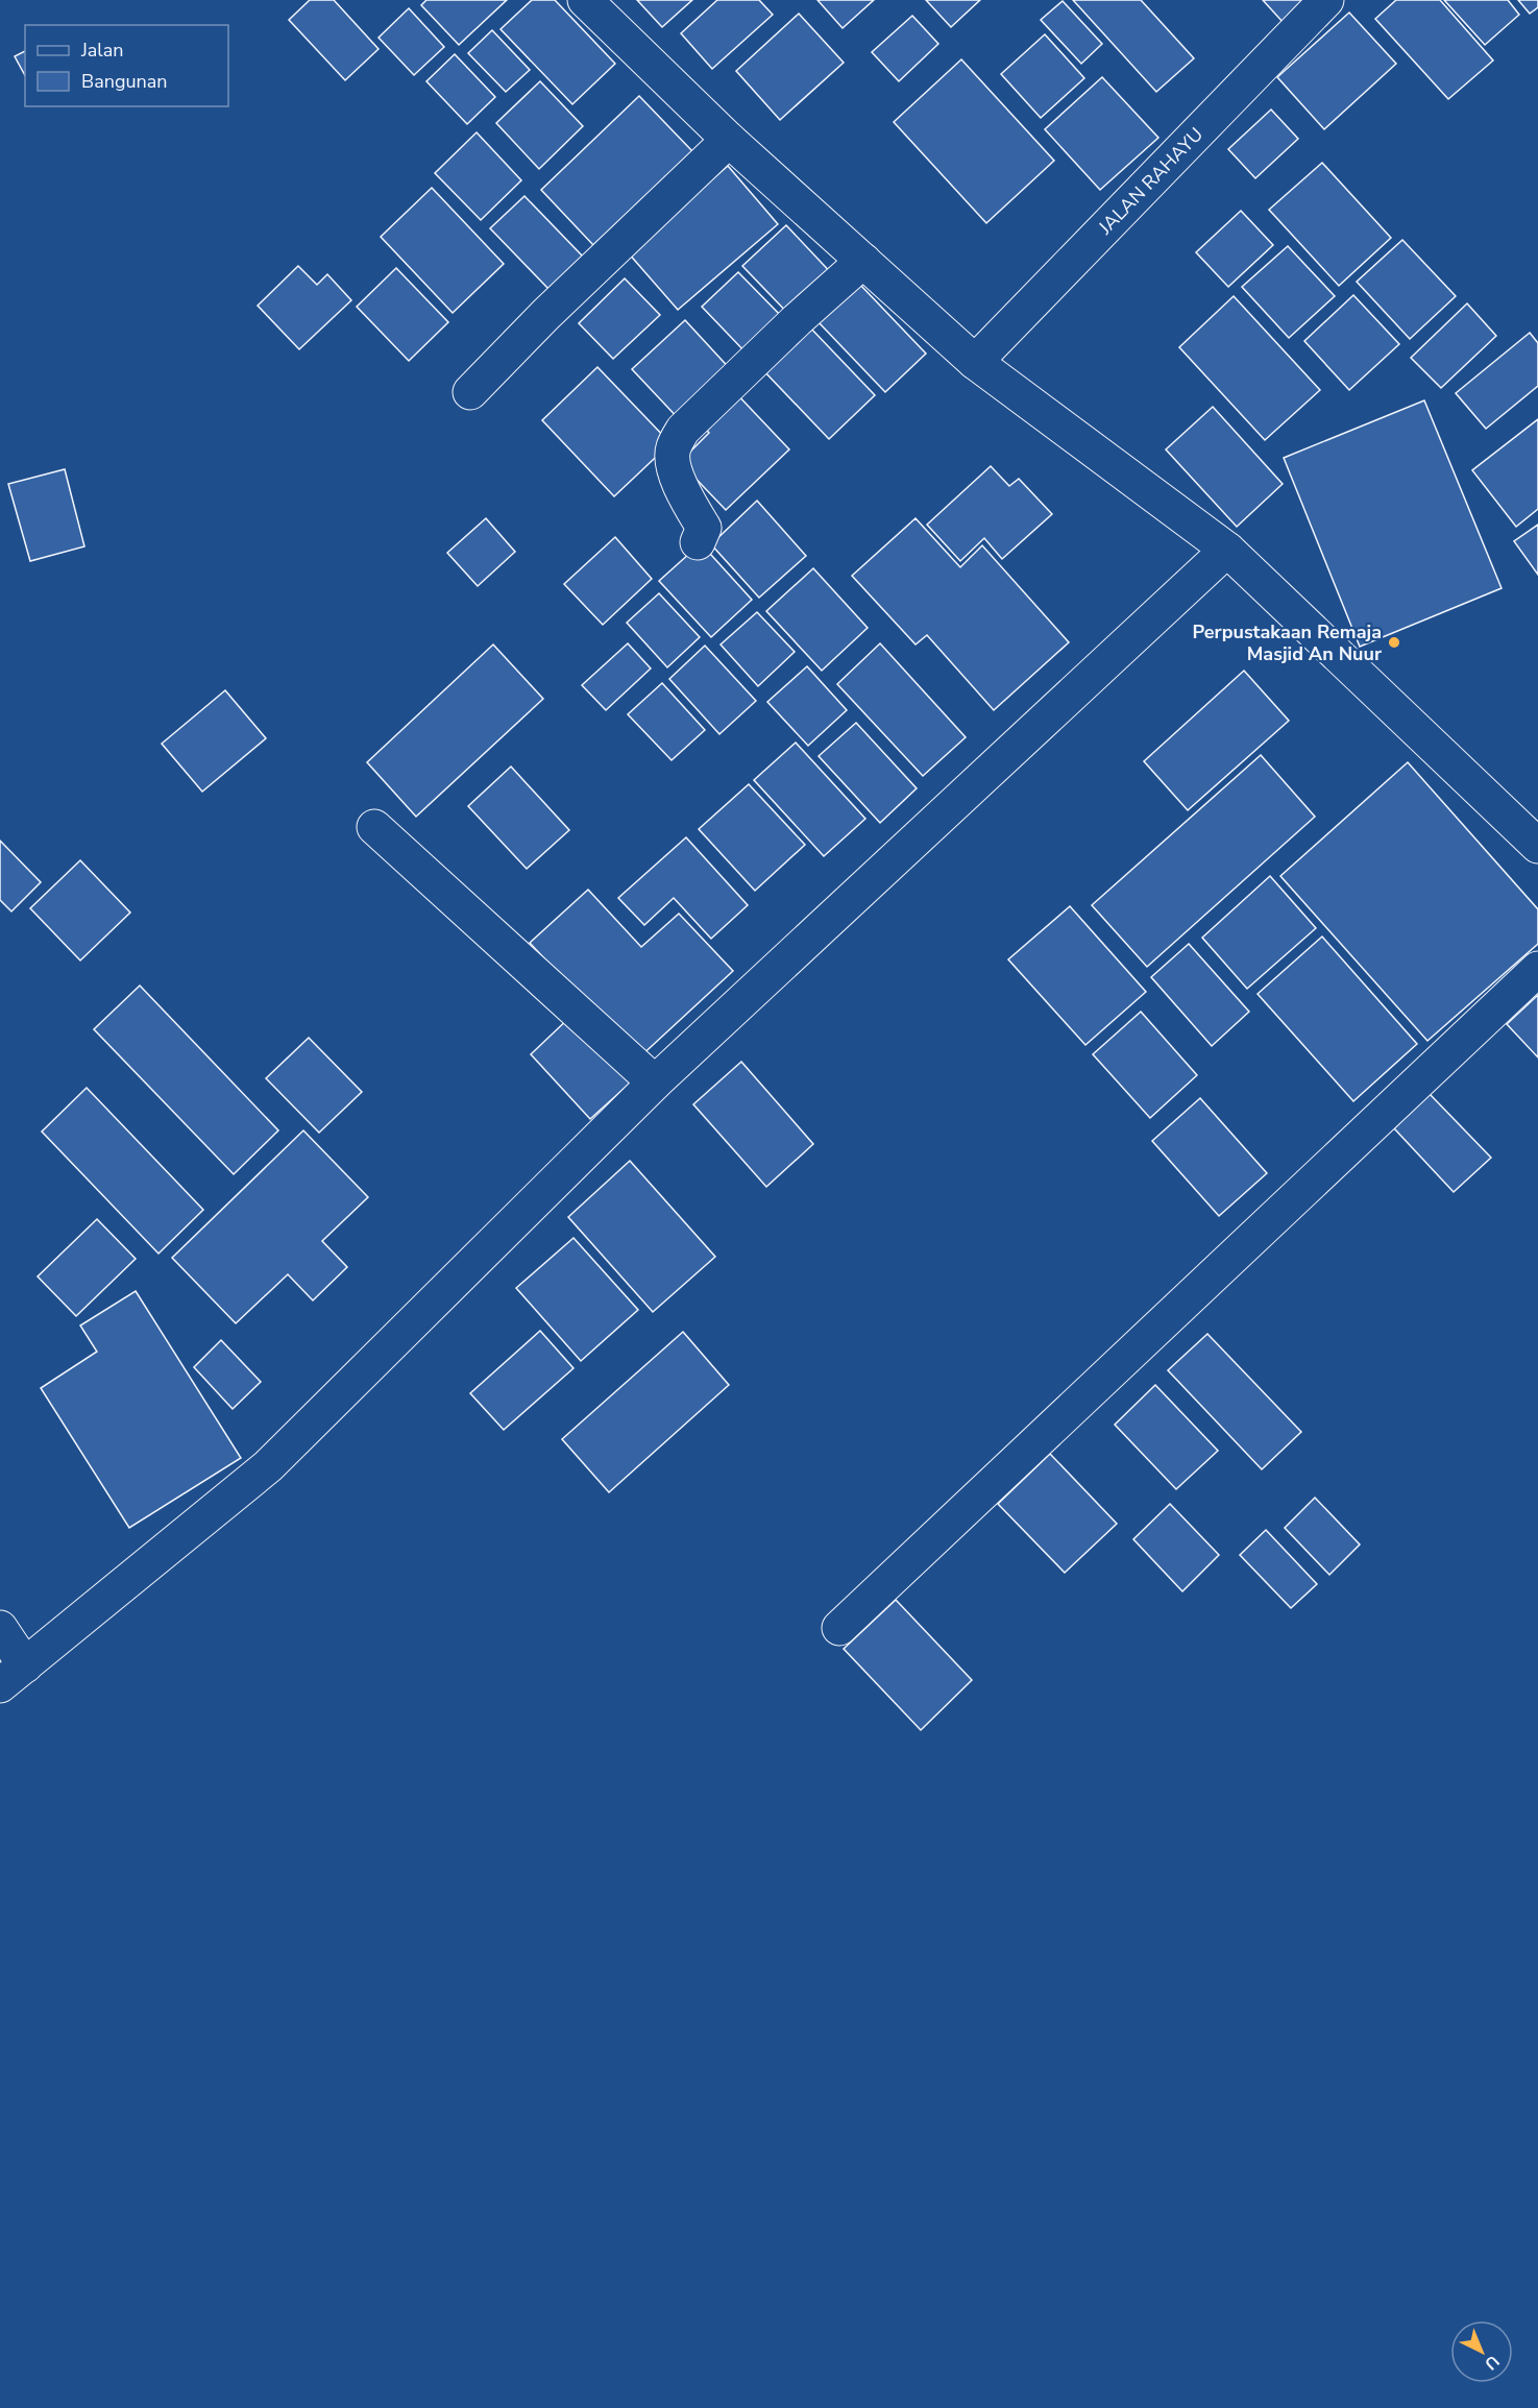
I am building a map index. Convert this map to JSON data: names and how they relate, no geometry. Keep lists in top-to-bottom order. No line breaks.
{"streets":{"street":["JALAN RAHAYU"]},"places":["Perpustakaan Remaja Masjid An Nuur"],"legend":["Jalan","Bangunan"],"north":"bottom right"}
